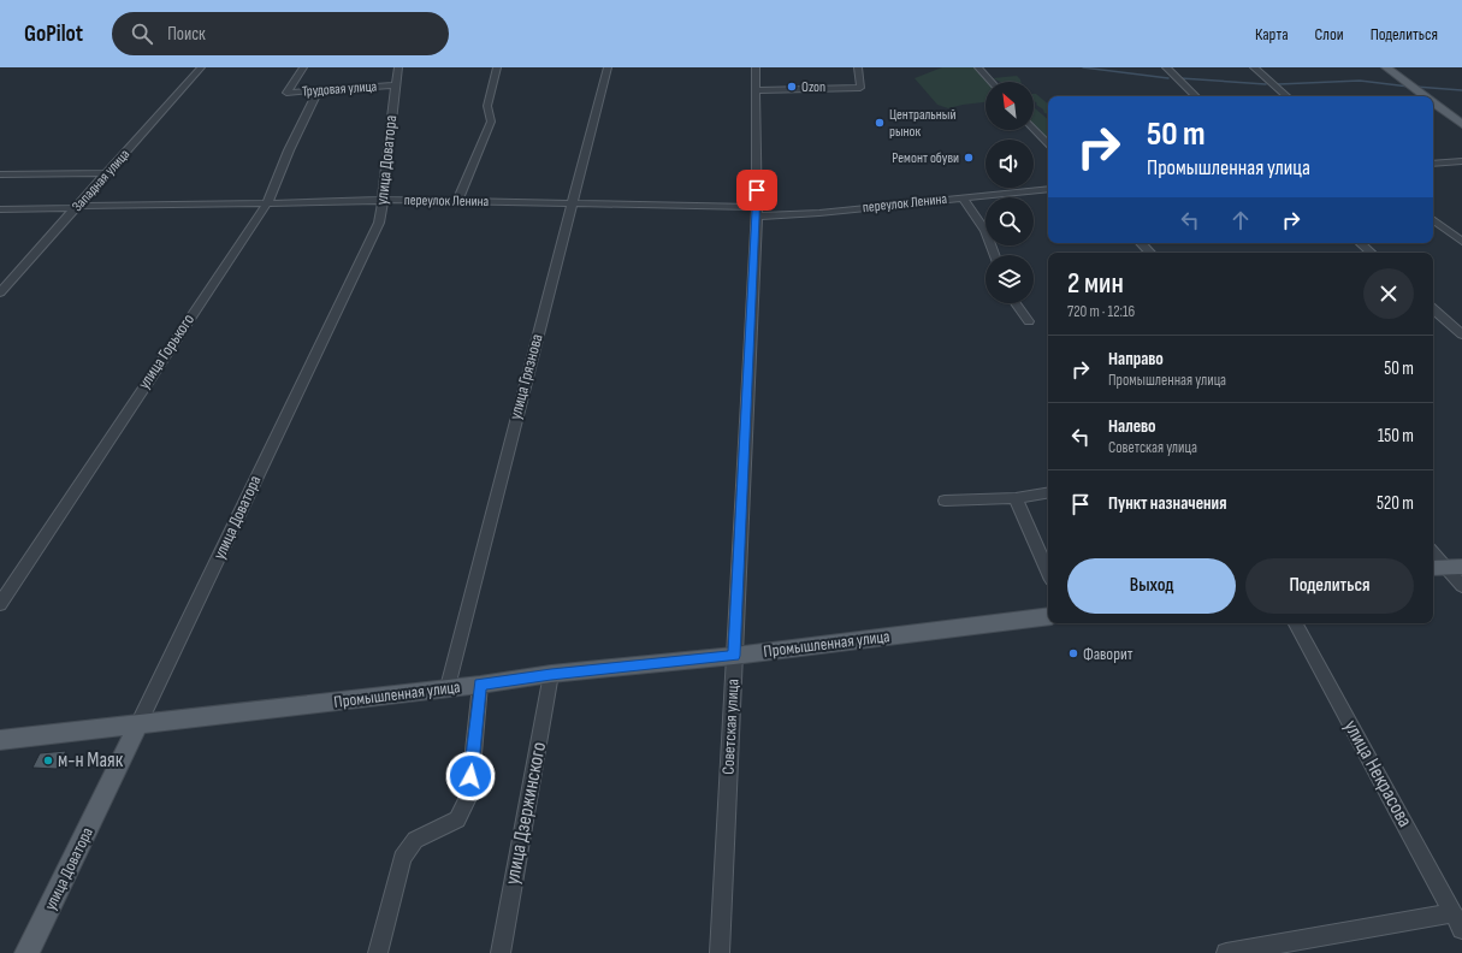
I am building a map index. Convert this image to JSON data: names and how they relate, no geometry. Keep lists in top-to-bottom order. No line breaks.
{"streets":{"main road":["улица Доватора","Промышленная улица"],"street":["Трудовая улица","Западная улица","переулок Ленина","улица Горького","улица Грязнова","Советская улица","улица Некрасова","улица Дзержинского"]},"crossings":[["Трудовая улица","улица Доватора"],["Трудовая улица","улица Горького"],["улица Доватора","переулок Ленина"],["улица Доватора","Промышленная улица"],["Западная улица","переулок Ленина"],["переулок Ленина","улица Горького"],["переулок Ленина","улица Грязнова"],["переулок Ленина","Советская улица"],["улица Грязнова","Промышленная улица"],["Промышленная улица","Советская улица"],["Промышленная улица","улица Дзержинского"]],"places":["Ozon","Центральный рынок","Ремонт обуви","Фаворит","м-н Маяк"],"north":"top left","page":{"header":"GoPilot","search":"Поиск","nav":["Карта","Слои","Поделиться"],"turn":["50 m","Промышленная улица"],"heading":["2 мин","720 m · 12:16"],"list":[{"name":"Направо","note":"Промышленная улица","value":"50 m"},{"name":"Налево","note":"Советская улица","value":"150 m"},{"name":"Пункт назначения","value":"520 m"}],"buttons":["Выход","Поделиться"]}}
